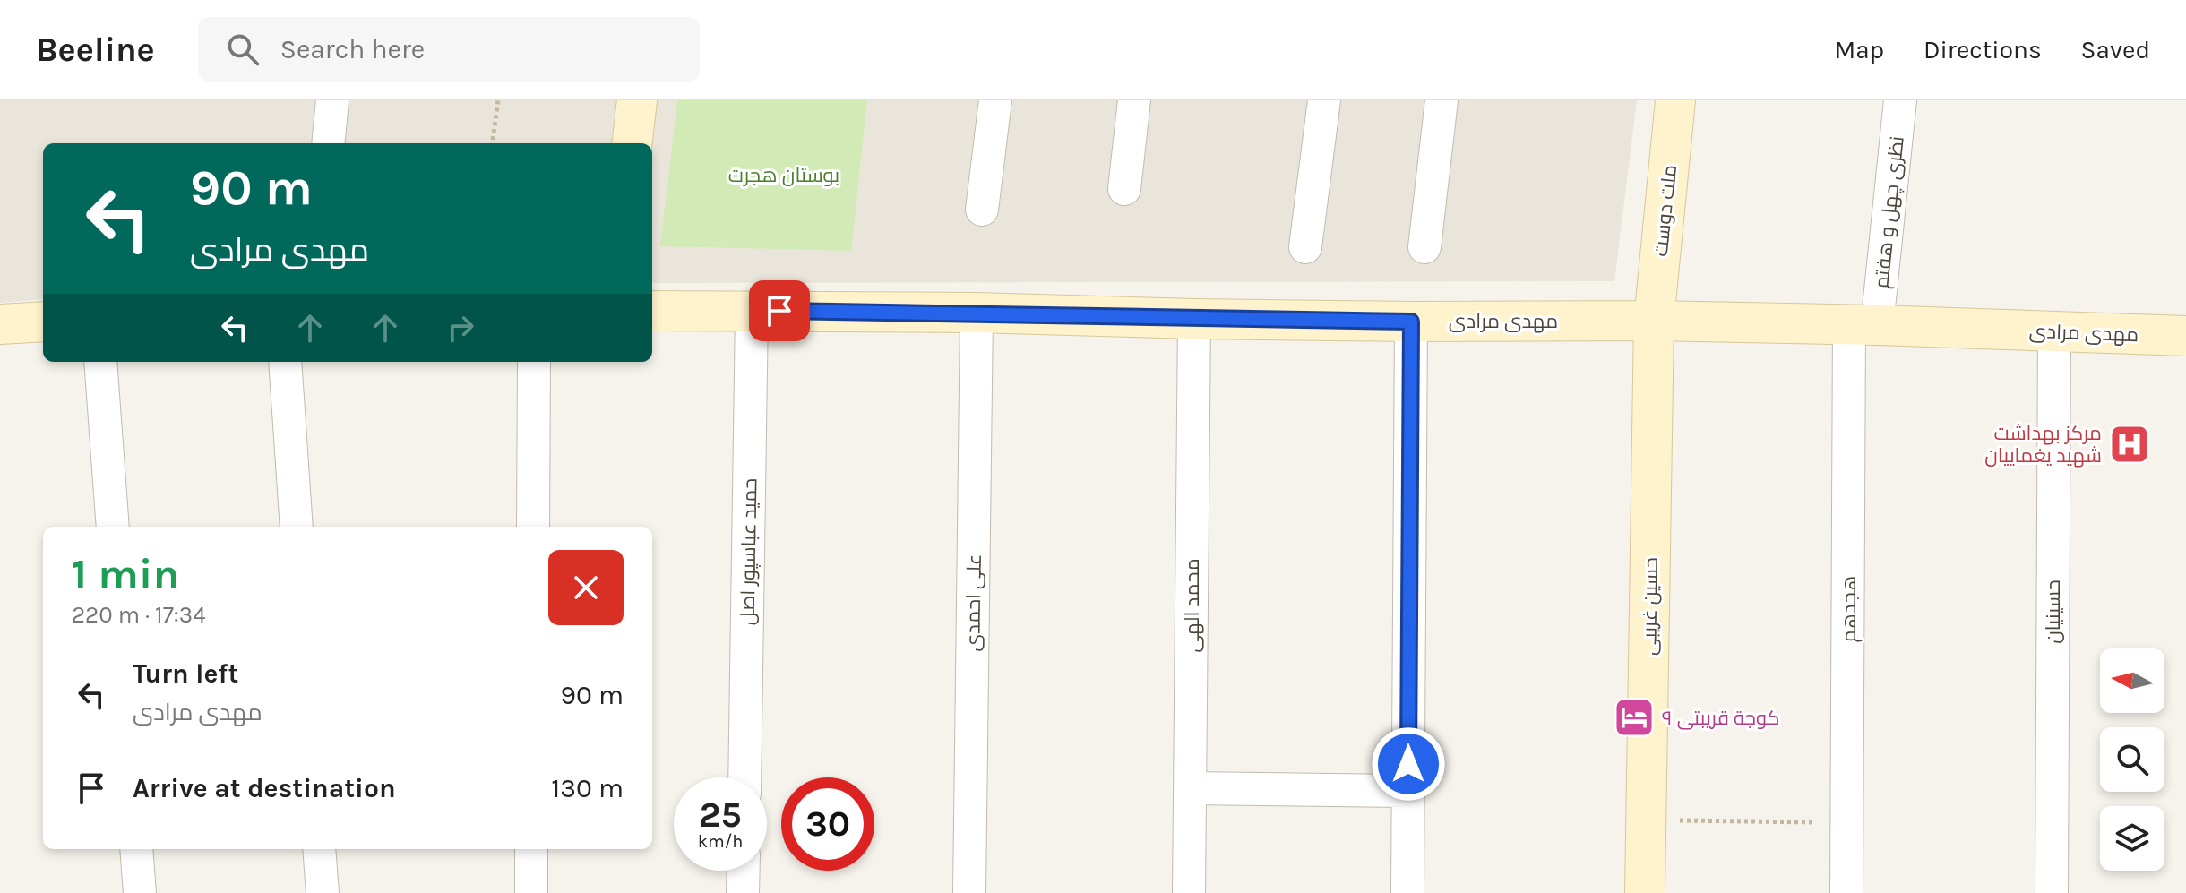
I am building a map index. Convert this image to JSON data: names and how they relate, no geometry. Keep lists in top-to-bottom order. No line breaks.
{"streets":{"street":["ملت دوست","نظری چهل و هفتم","مهدی مرادی","حمید عباسپور اصل","علی احمدی","محمد الهی","حسین غریبی","هجدهم","حسینیان"]},"crossings":[["ملت دوست","مهدی مرادی"],["ملت دوست","حسین غریبی"],["نظری چهل و هفتم","مهدی مرادی"],["نظری چهل و هفتم","هجدهم"],["مهدی مرادی","حمید عباسپور اصل"],["مهدی مرادی","علی احمدی"],["مهدی مرادی","محمد الهی"],["مهدی مرادی","حسین غریبی"],["مهدی مرادی","هجدهم"],["مهدی مرادی","حسینیان"]],"parks":["بوستان هجرت"],"places":{"hospital":["مرکز بهداشت شهید یغماییان"],"hotel":["۹ کوجة قریبتی"]},"north":"left","page":{"header":"Beeline","search":"Search here","nav":["Map","Directions","Saved"],"turn":["90 m","مهدی مرادی"],"heading":["1 min","220 m · 17:34"],"list":[{"name":"Turn left","note":"مهدی مرادی","value":"90 m"},{"name":"Arrive at destination","value":"130 m"}],"speed":"25 km/h","limit":"30"}}
